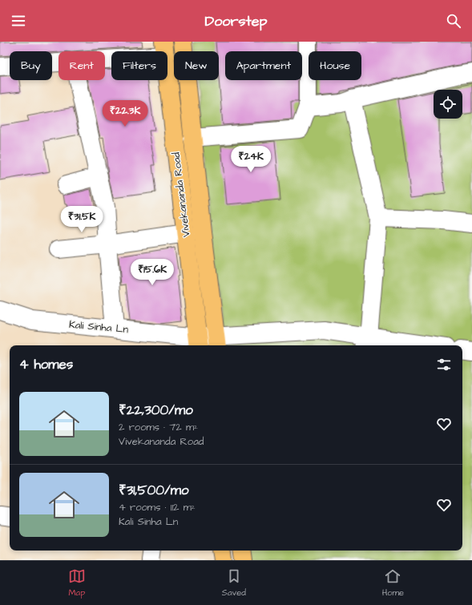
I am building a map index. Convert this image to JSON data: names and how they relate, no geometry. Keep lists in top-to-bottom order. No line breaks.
{"streets":{"main road":["Vivekananda Road"],"street":["Kali Sinha Ln"]},"crossings":[["Vivekananda Road","Kali Sinha Ln"]],"page":{"header":"Doorstep","chip":["Buy","Rent","Filters","New","Apartment","House"],"price":["₹22.3K","₹24K","₹31.5K","₹15.6K"],"heading":"4 homes","list":[{"name":"₹22,300/mo","note":"2 rooms · 72 m² · Vivekananda Road"},{"name":"₹31,500/mo","note":"4 rooms · 112 m² · Kali Sinha Ln"}],"tabs":["Map","Saved","Home"]}}
